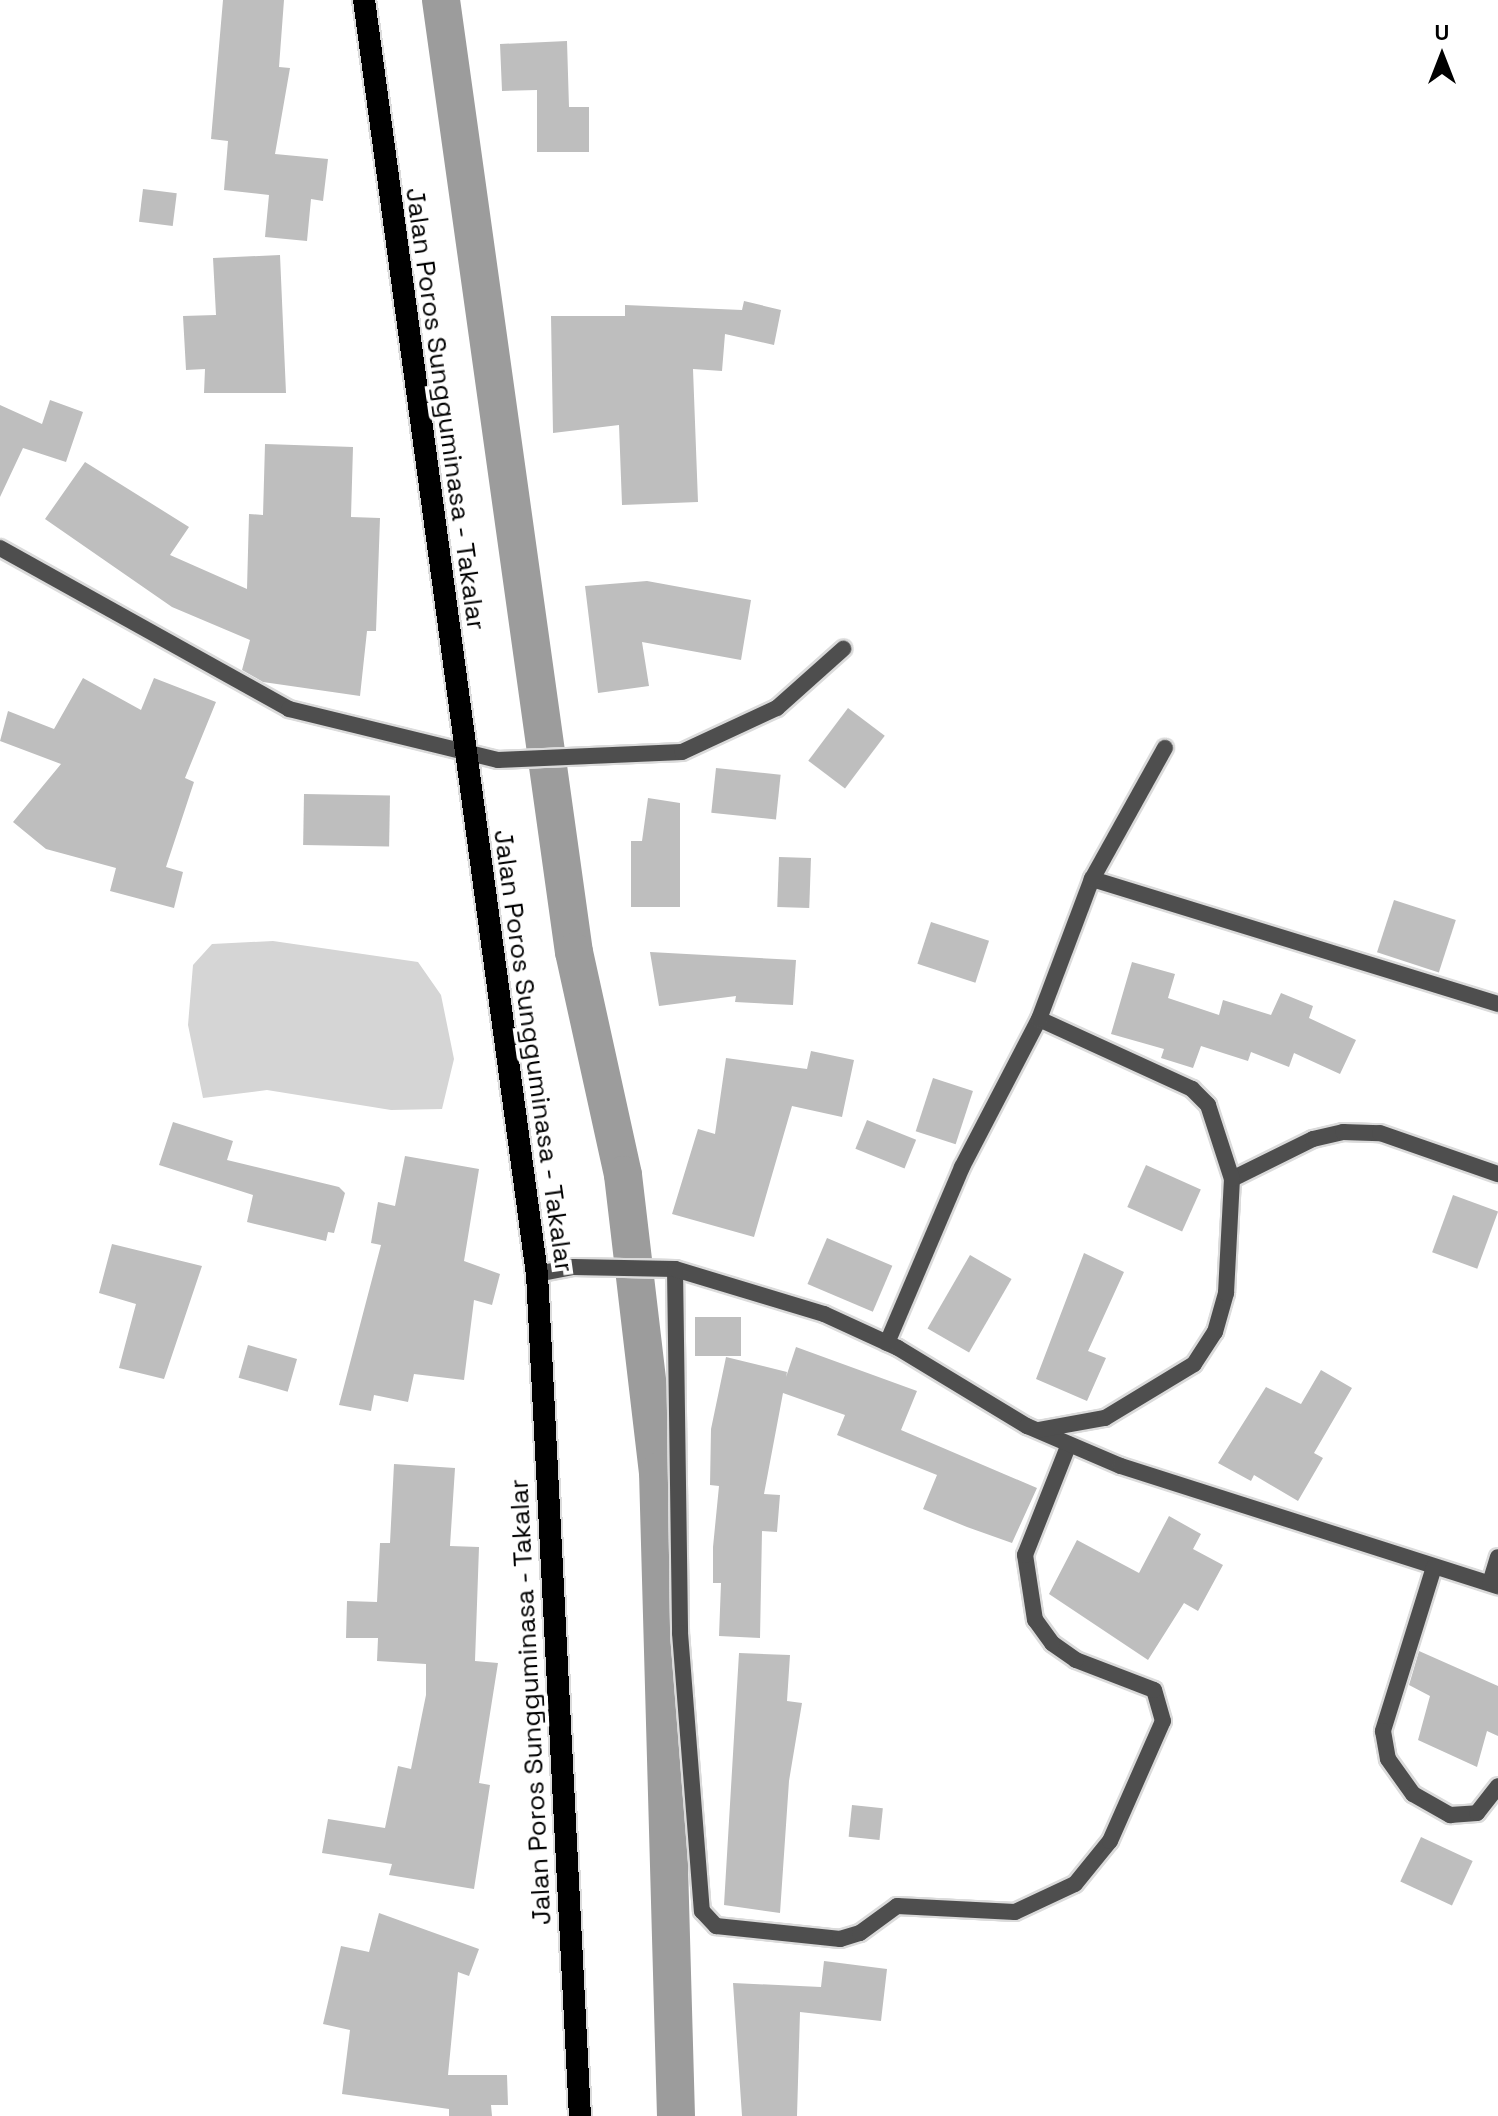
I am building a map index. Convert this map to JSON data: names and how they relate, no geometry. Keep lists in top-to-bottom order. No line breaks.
{"streets":{"highway":["Jalan Poros Sungguminasa - Takalar"]},"north":"top"}
